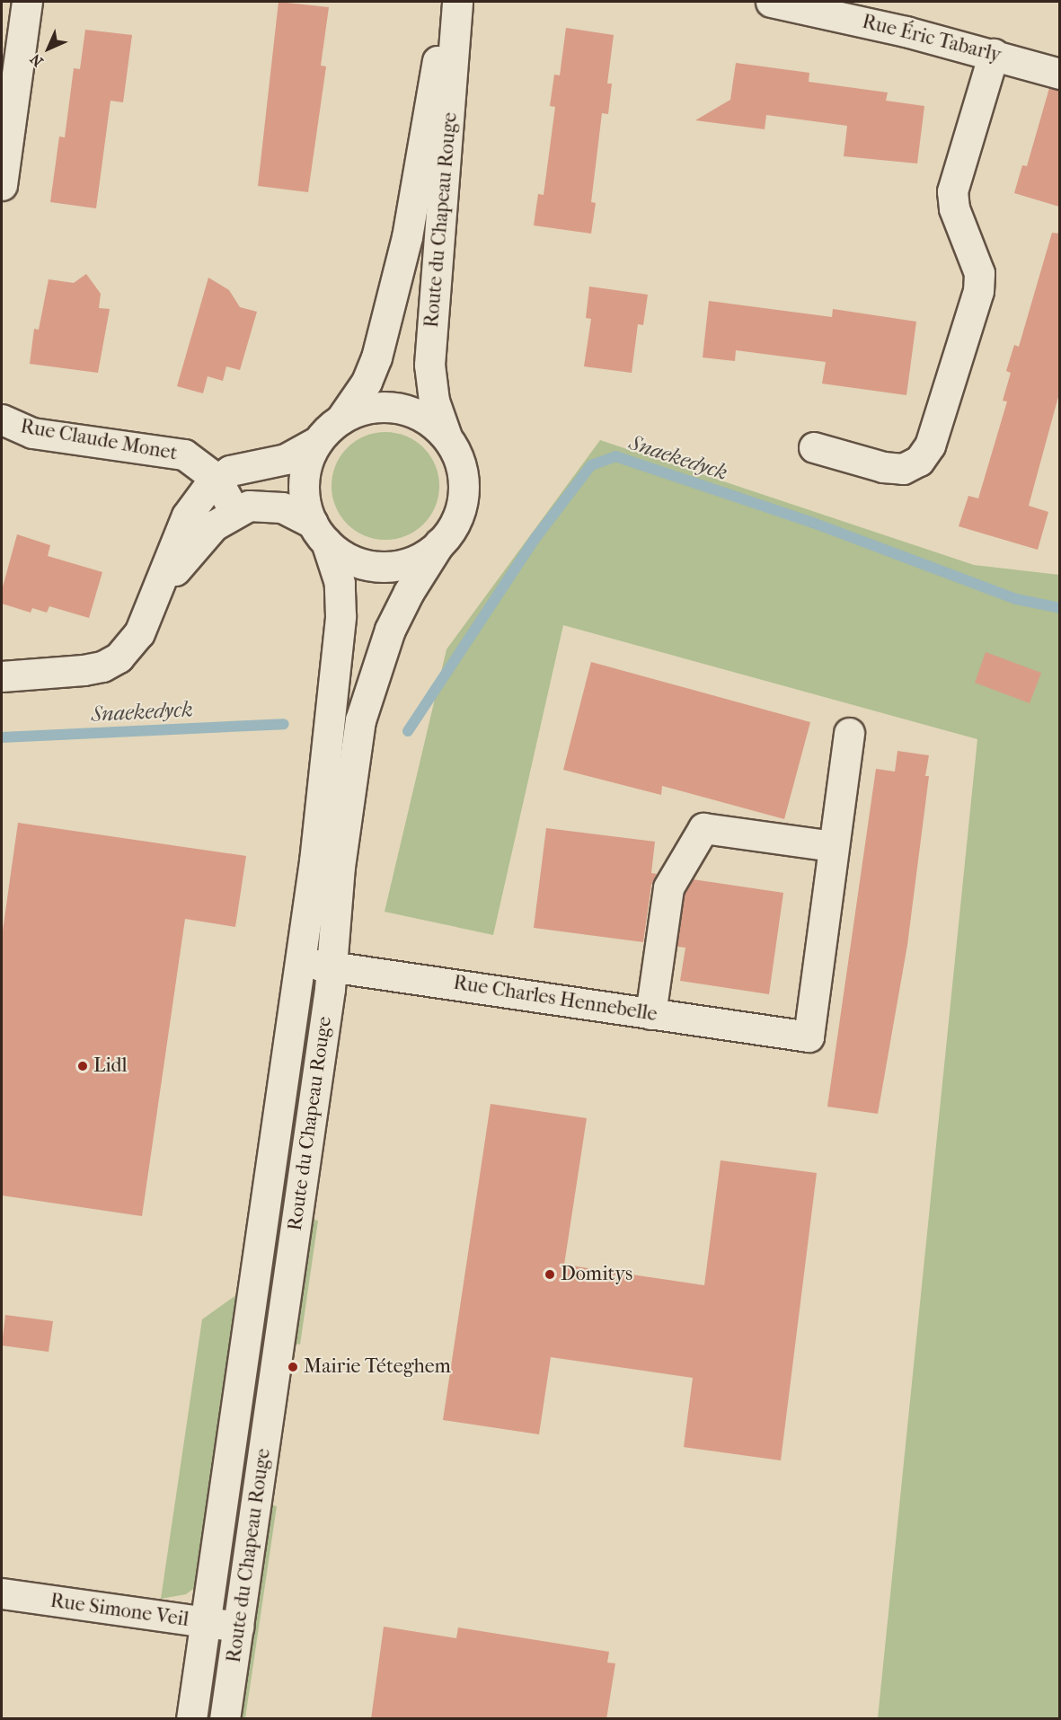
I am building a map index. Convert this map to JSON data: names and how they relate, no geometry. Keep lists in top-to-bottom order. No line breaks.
{"streets":{"street":["Rue Éric Tabarly","Route du Chapeau Rouge","Rue Claude Monet","Rue Charles Hennebelle","Rue Simone Veil"]},"crossings":[["Route du Chapeau Rouge","Rue Charles Hennebelle"],["Route du Chapeau Rouge","Rue Simone Veil"]],"water":["Snaekedyck"],"places":["Lidl","Domitys","Mairie Téteghem"],"north":"bottom left"}
